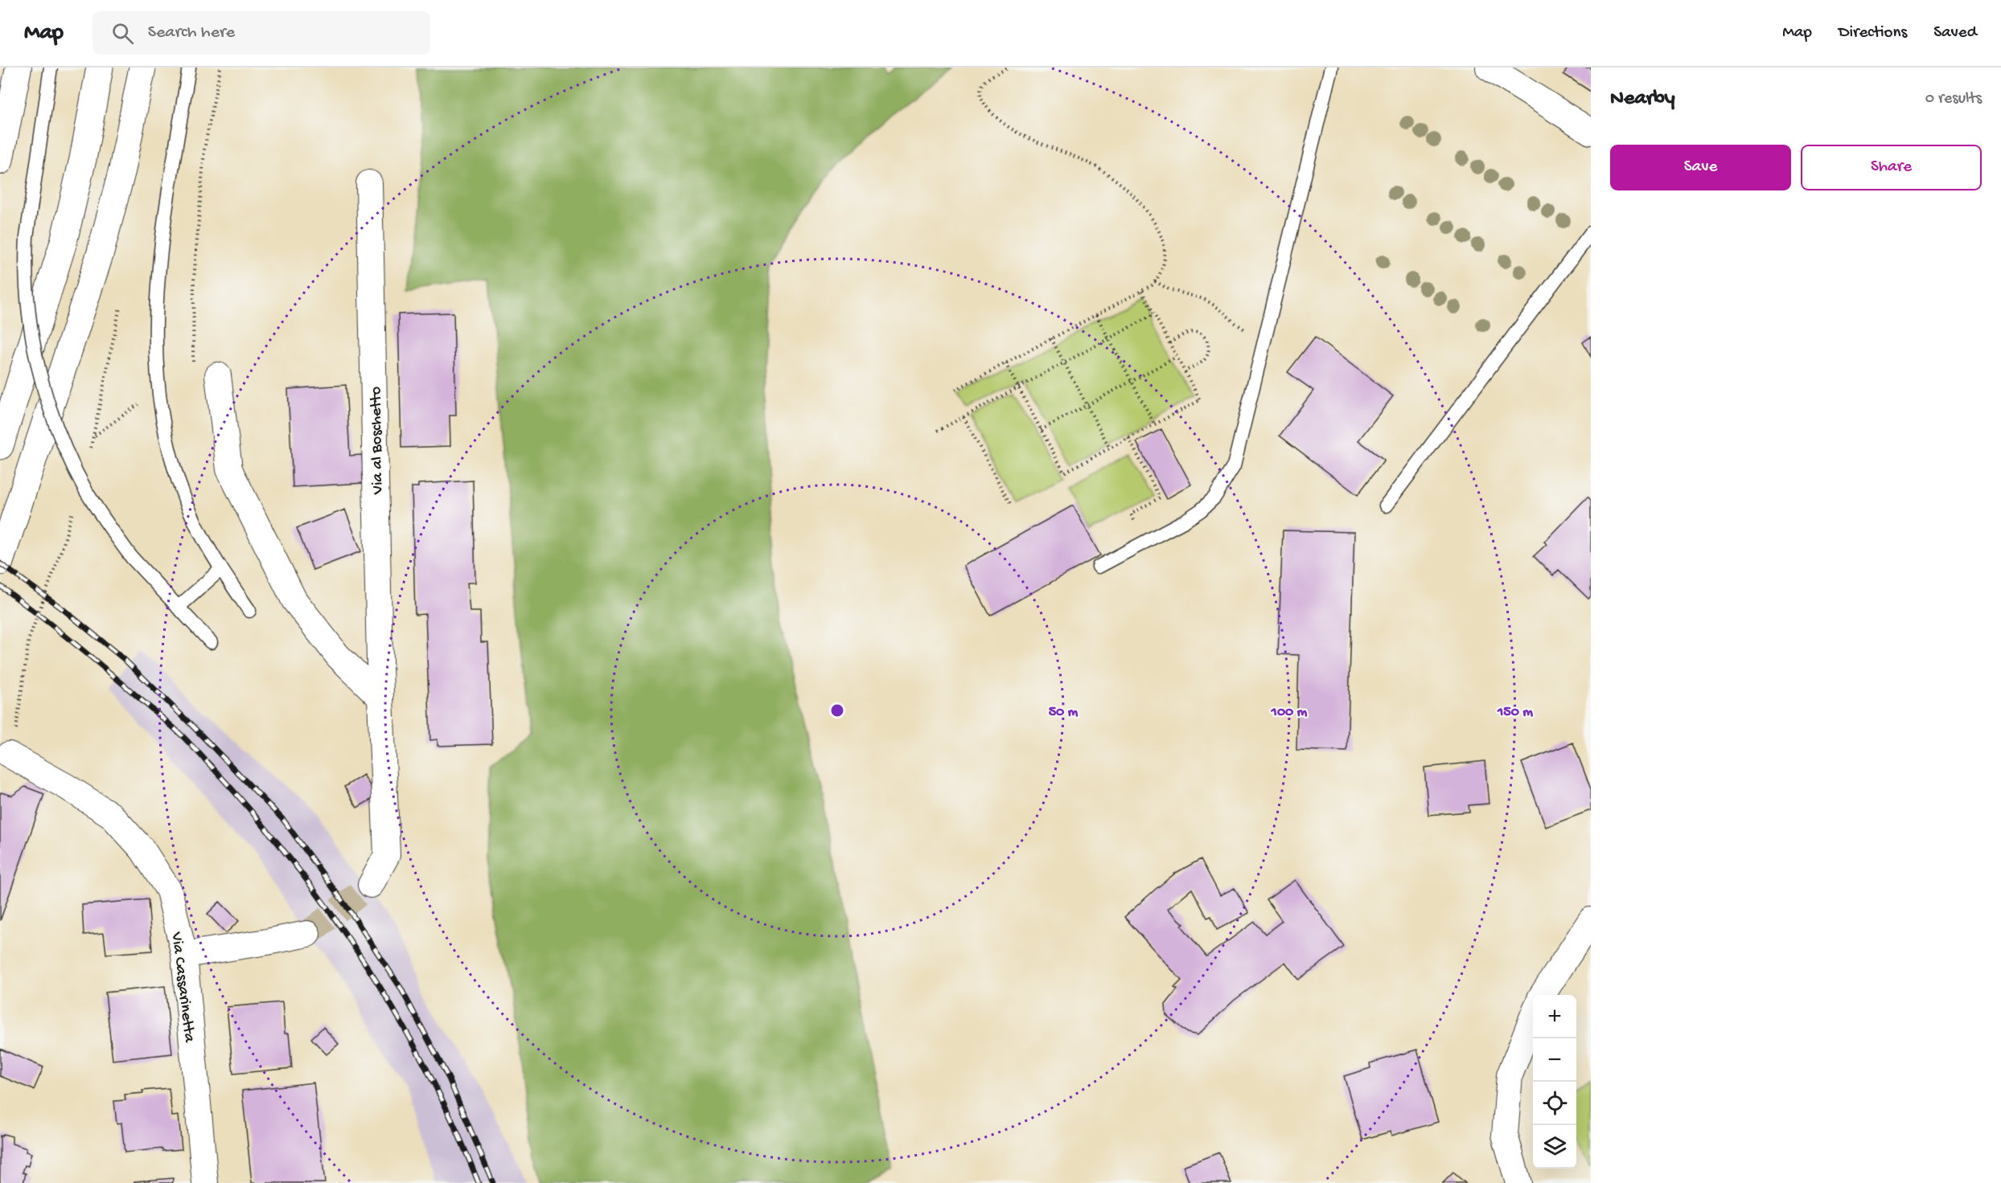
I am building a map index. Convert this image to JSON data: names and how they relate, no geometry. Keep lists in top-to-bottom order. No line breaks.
{"streets":{"street":["Via al Boschetto","Via Cassarinetta"]},"page":{"header":"Map","search":"Search here","nav":["Map","Directions","Saved"],"heading":["Nearby","0 results"],"buttons":["Save","Share"],"map_buttons":["+","−"]},"rings":["50 m","100 m","150 m"]}
